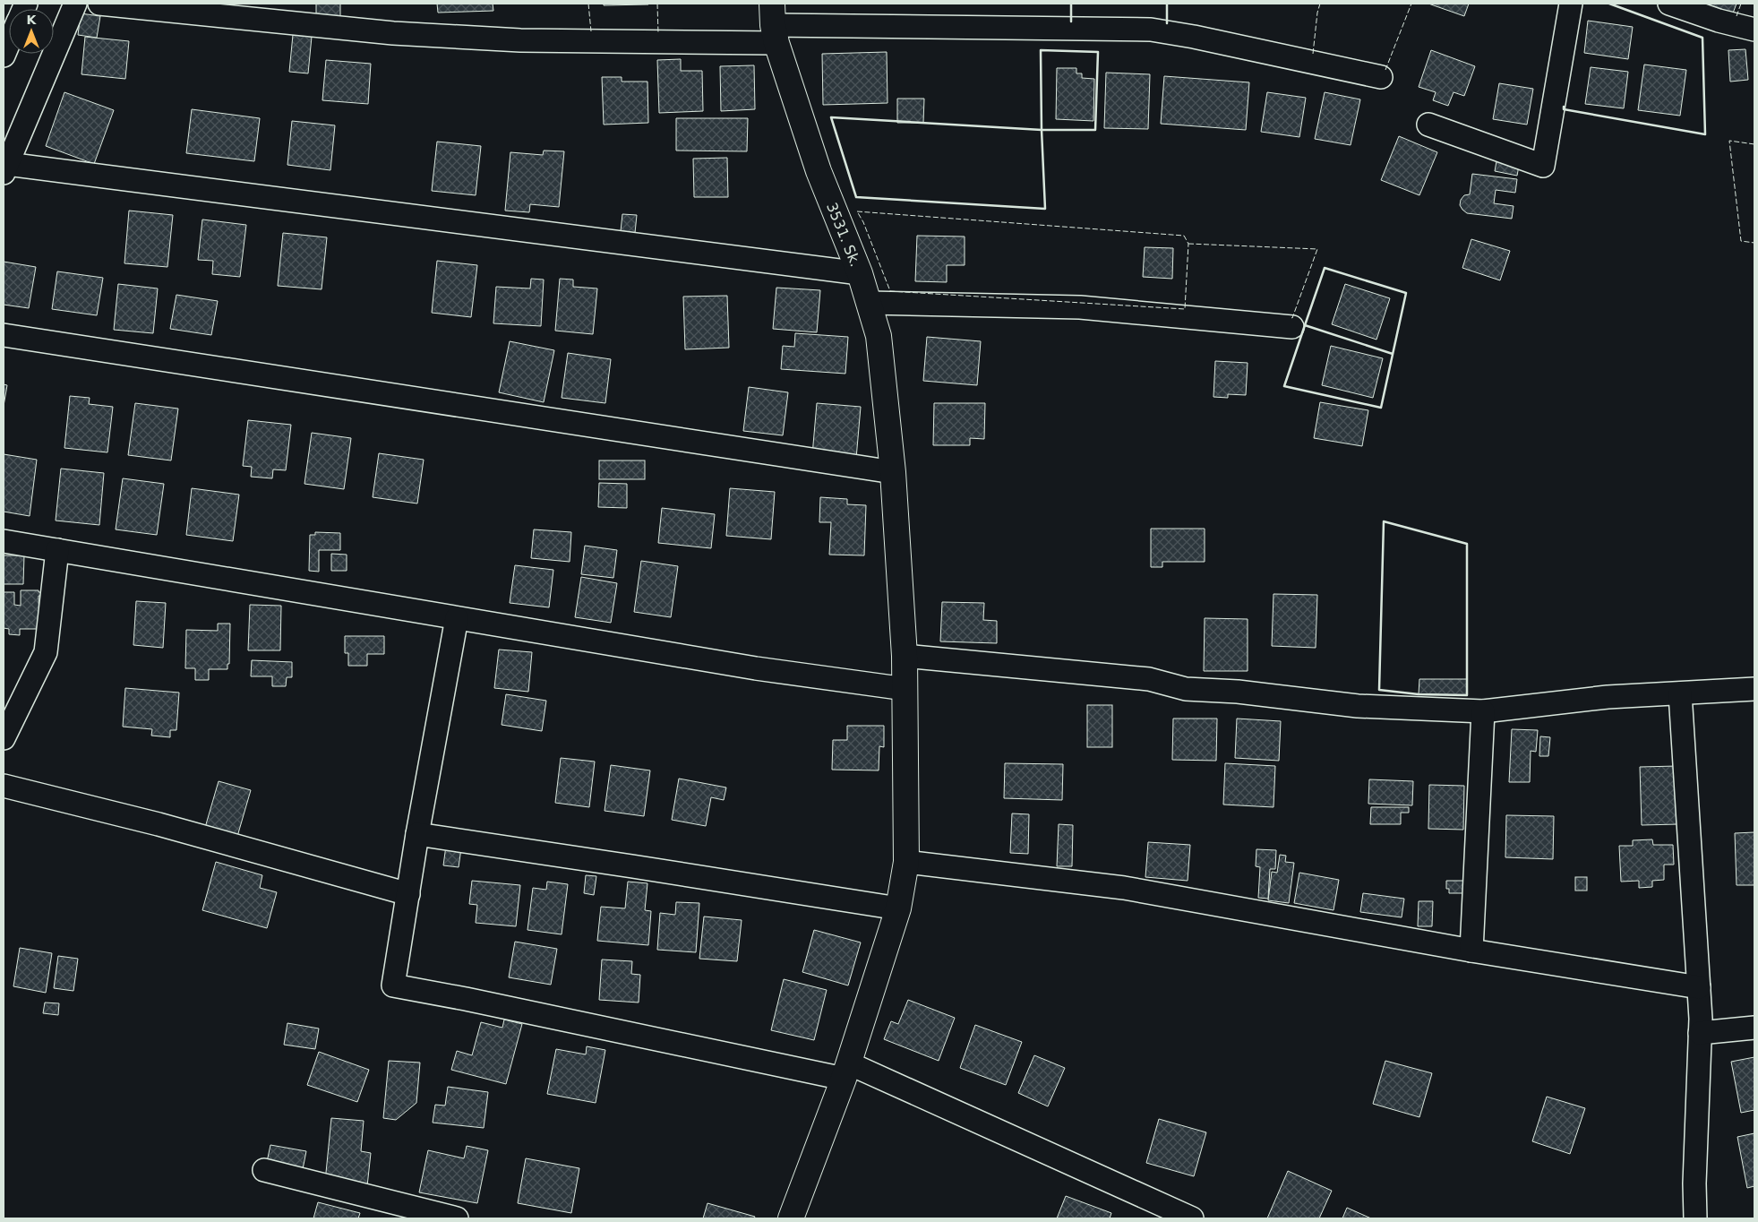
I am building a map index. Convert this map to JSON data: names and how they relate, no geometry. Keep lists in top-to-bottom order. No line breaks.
{"streets":{"street":["3531. Sk."]},"north":"top"}
